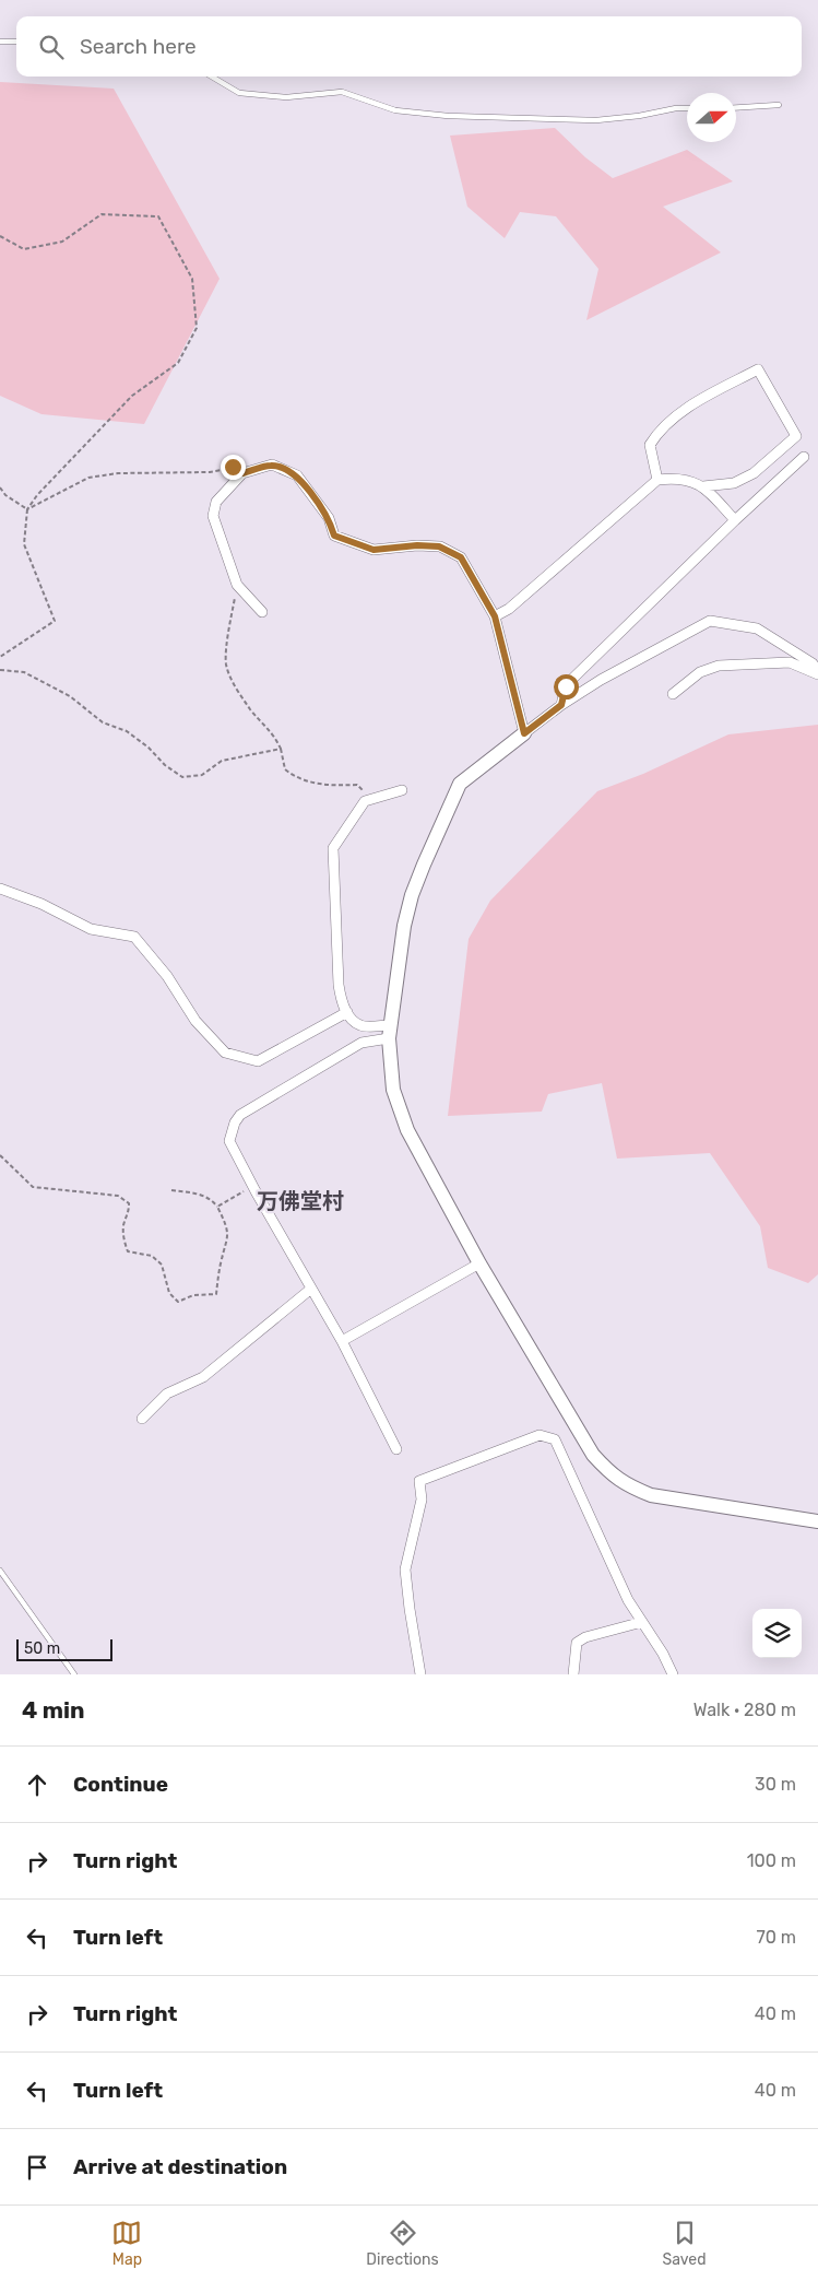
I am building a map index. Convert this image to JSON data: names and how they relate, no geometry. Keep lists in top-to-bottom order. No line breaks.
{"districts":["万佛堂村"],"scale_bar":"50 m","north":"right","page":{"search":"Search here","scale":"50 m","heading":["4 min","Walk · 280 m"],"list":[["Continue","30 m"],["Turn right","100 m"],["Turn left","70 m"],["Turn right","40 m"],["Turn left","40 m"],"Arrive at destination"],"nav":["Map","Directions","Saved"]}}
